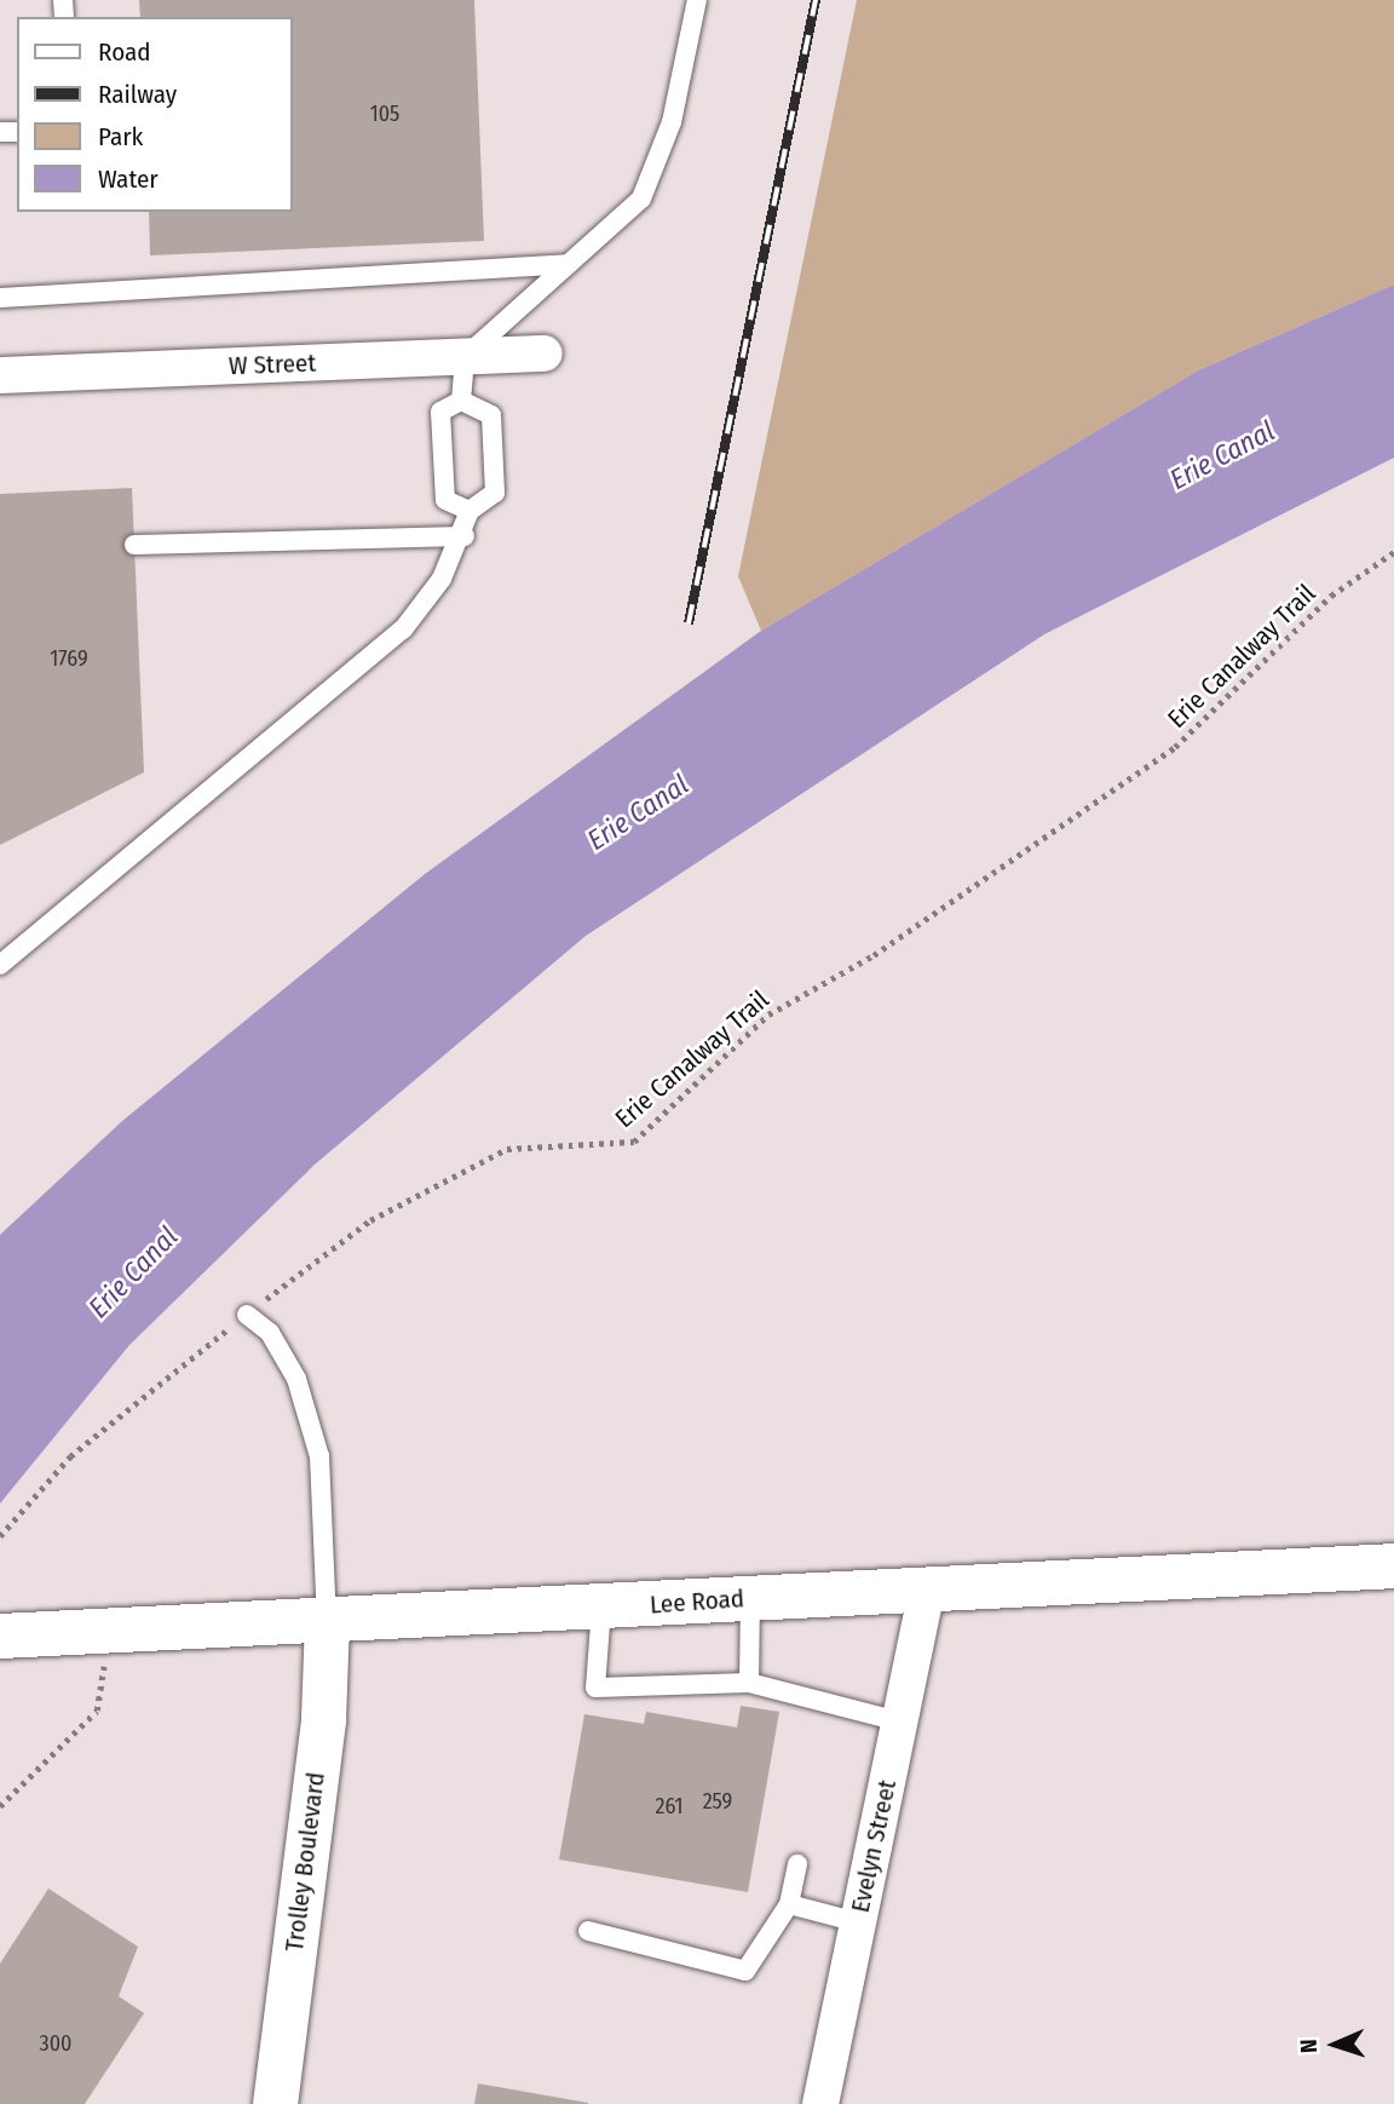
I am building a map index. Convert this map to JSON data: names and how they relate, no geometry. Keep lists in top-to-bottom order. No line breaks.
{"streets":{"street":["W Street","Lee Road","Evelyn Street","Trolley Boulevard"],"path":["Erie Canalway Trail"]},"crossings":[["Lee Road","Evelyn Street"],["Lee Road","Trolley Boulevard"]],"water":["Erie Canal"],"house_numbers":["105","1769","259","261","300"],"legend":["Road","Railway","Park","Water"],"north":"left"}
